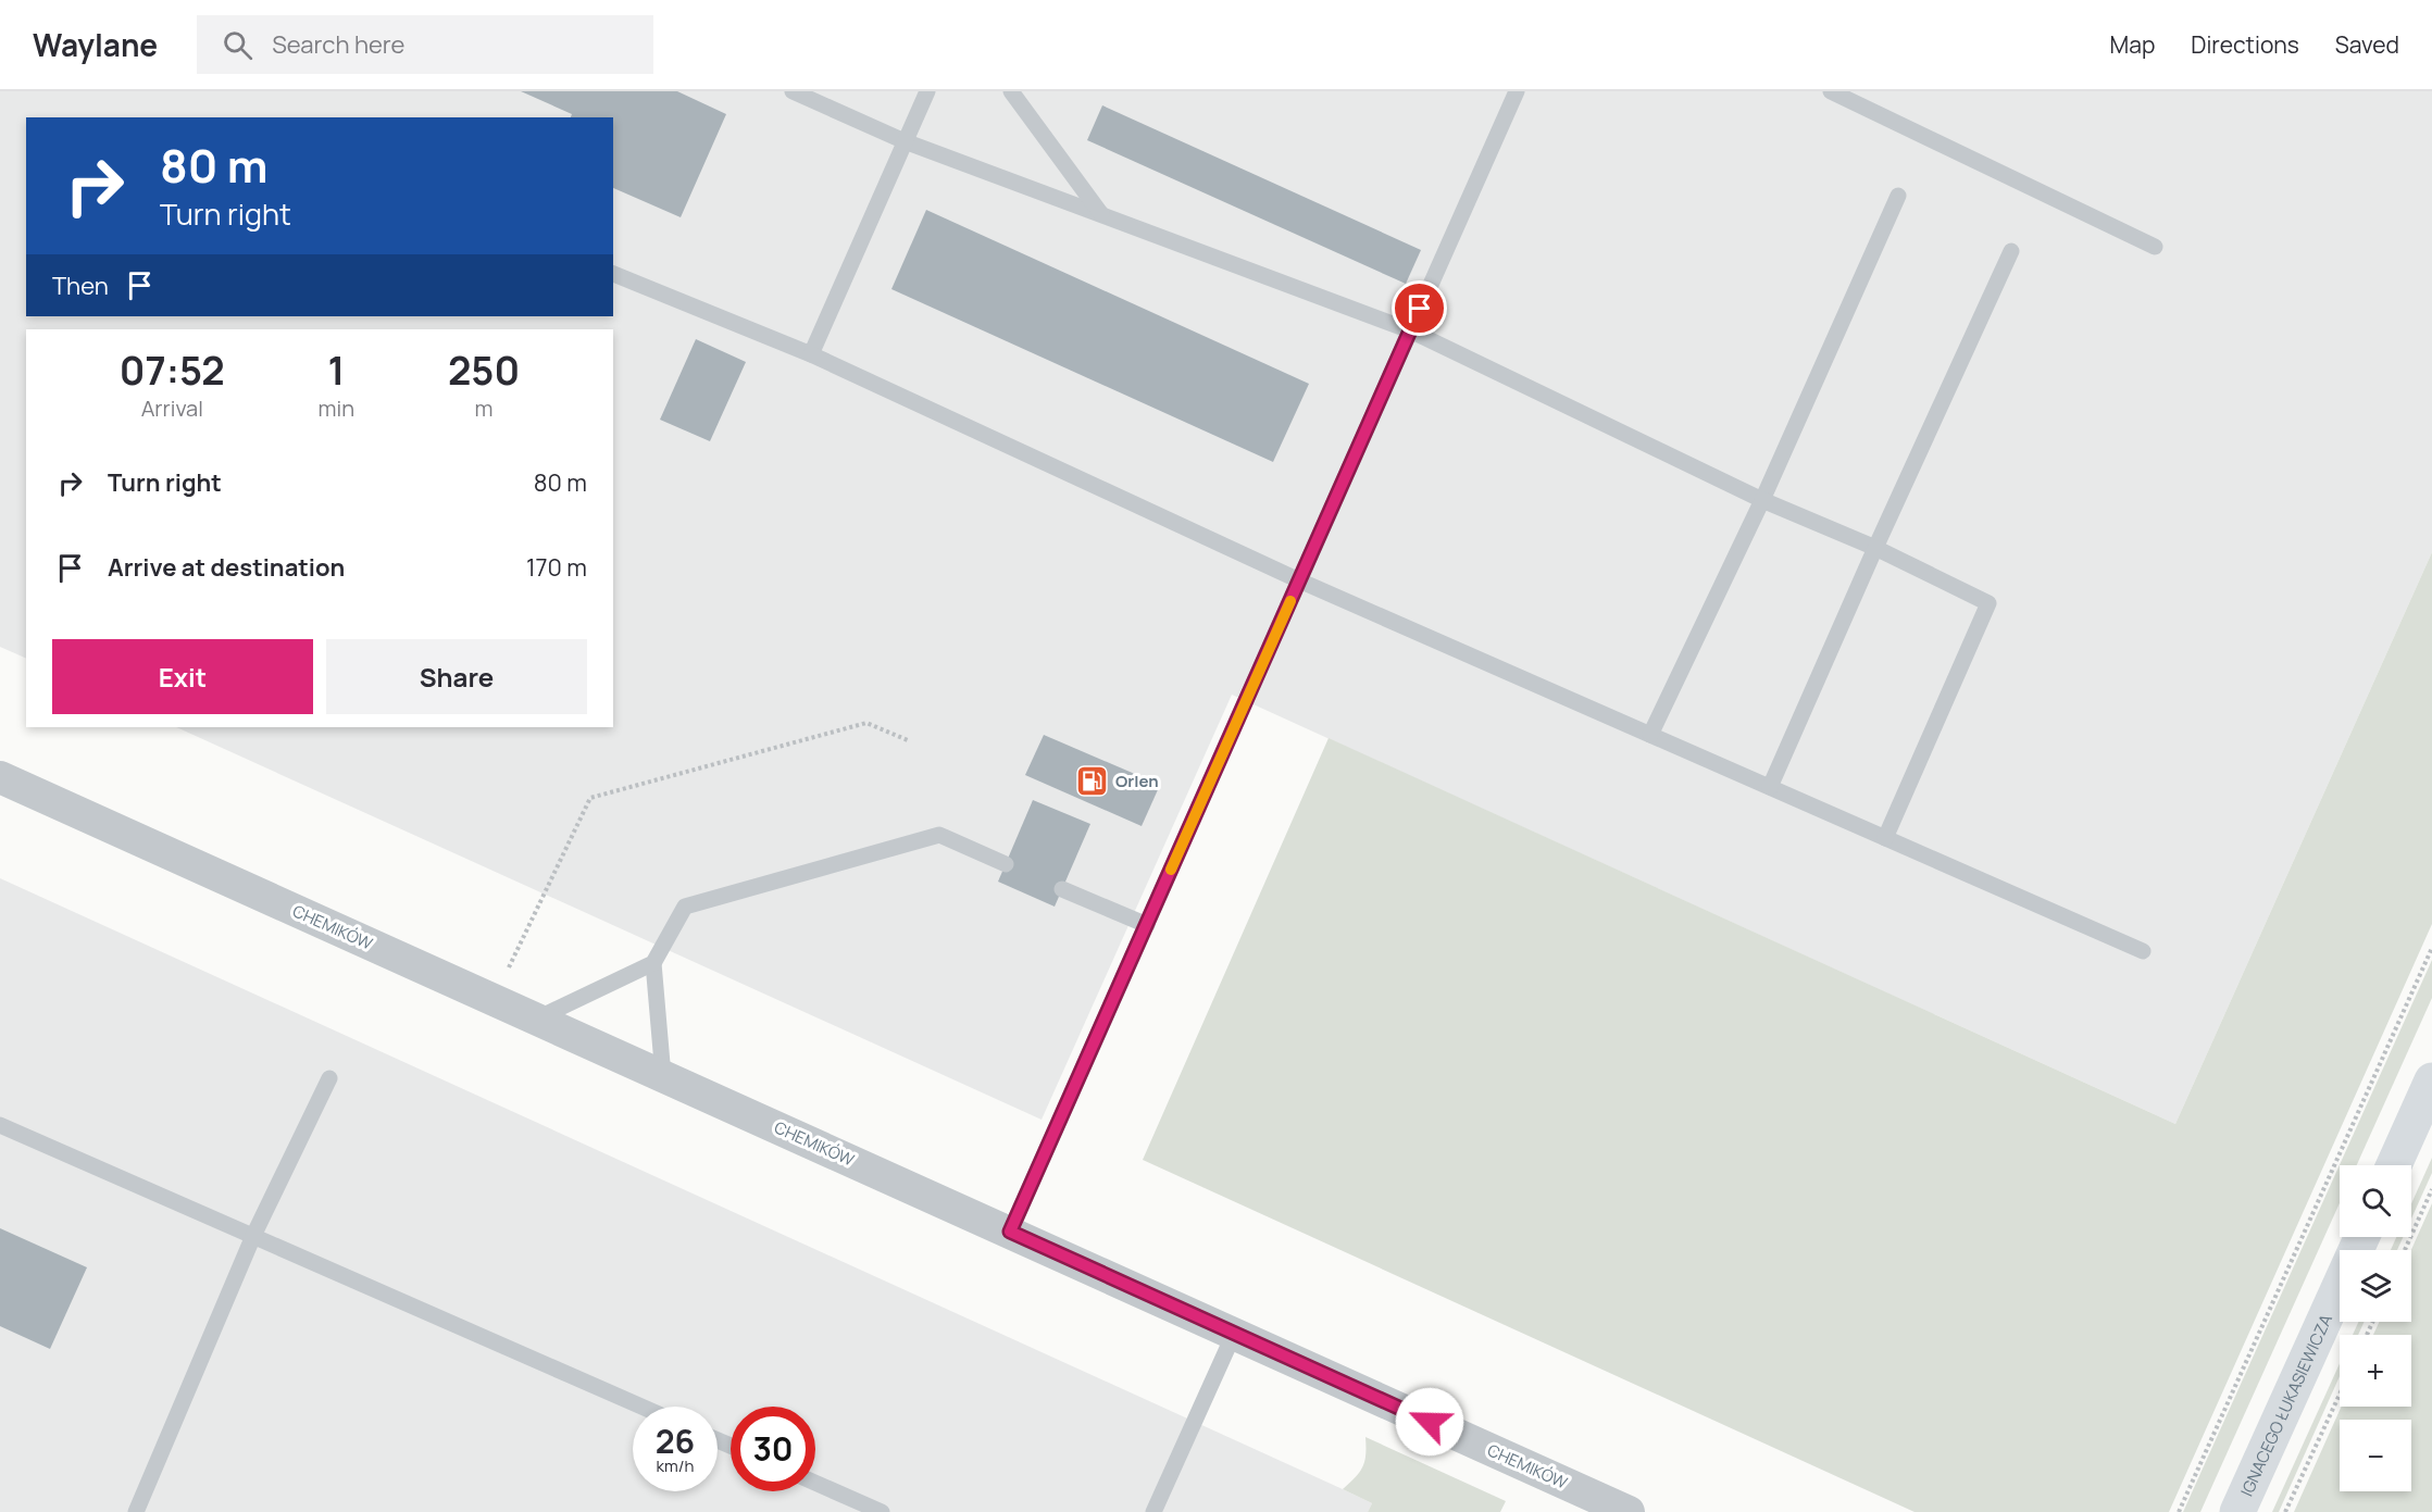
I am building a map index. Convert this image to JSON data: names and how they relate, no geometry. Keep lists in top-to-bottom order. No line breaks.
{"streets":{"main road":["IGNACEGO ŁUKASIEWICZA"],"street":["CHEMIKÓW"]},"places":{"fuel station":["Orlen"]},"page":{"header":"Waylane","search":"Search here","nav":["Map","Directions","Saved"],"turn":["80 m","Turn right"],"then":"Then","eta":["07:52","Arrival","1","min","250","m"],"list":[{"name":"Turn right","value":"80 m"},{"name":"Arrive at destination","value":"170 m"}],"buttons":["Exit","Share"],"map_buttons":["+","−"],"speed":"26 km/h","limit":"30"}}
